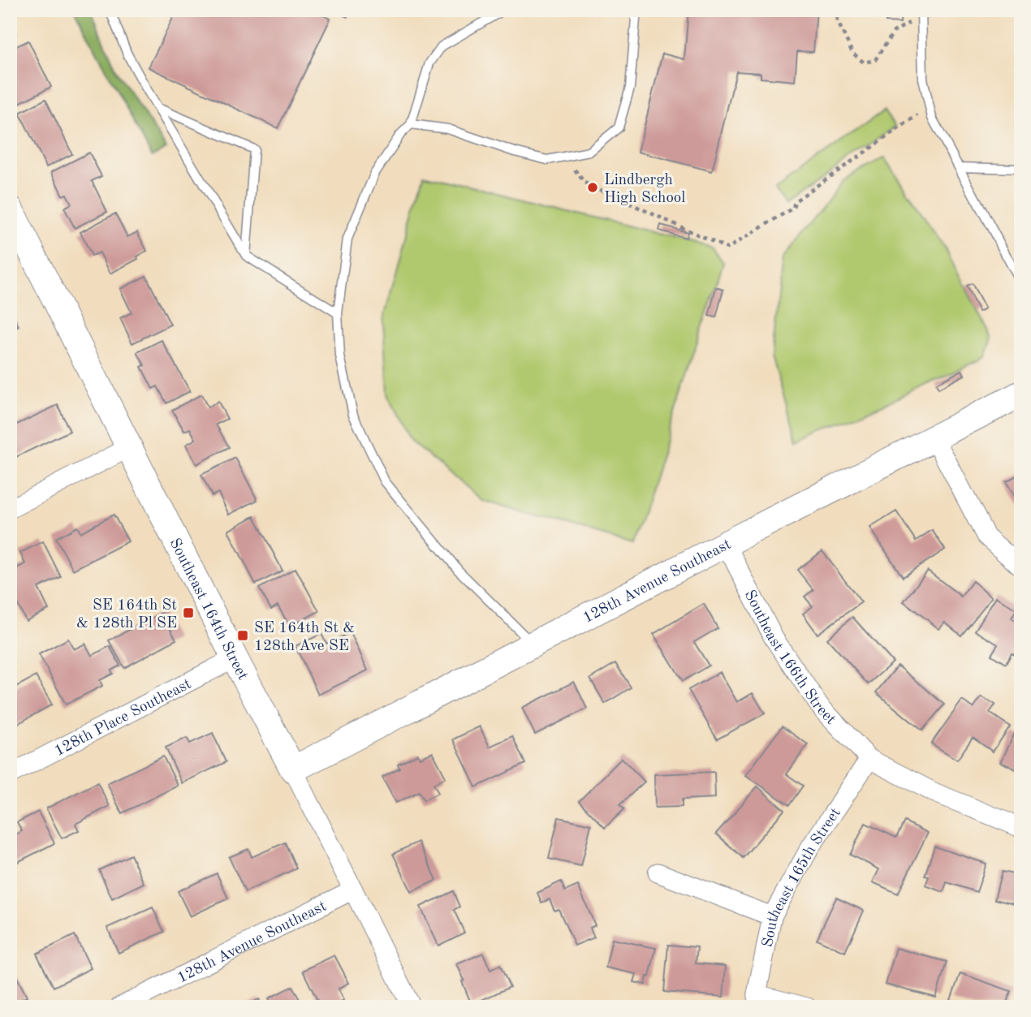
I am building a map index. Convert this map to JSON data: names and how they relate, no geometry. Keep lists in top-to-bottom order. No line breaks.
{"streets":{"street":["128th Avenue Southeast","Southeast 164th Street","Southeast 166th Street","128th Place Southeast","Southeast 165th Street"]},"crossings":[["128th Avenue Southeast","Southeast 164th Street"],["128th Avenue Southeast","Southeast 166th Street"],["Southeast 164th Street","128th Place Southeast"],["Southeast 166th Street","Southeast 165th Street"]],"places":{"other":["Lindbergh High School"],"transit":["SE 164th St & 128th Pl SE","SE 164th St & 128th Ave SE"]}}
